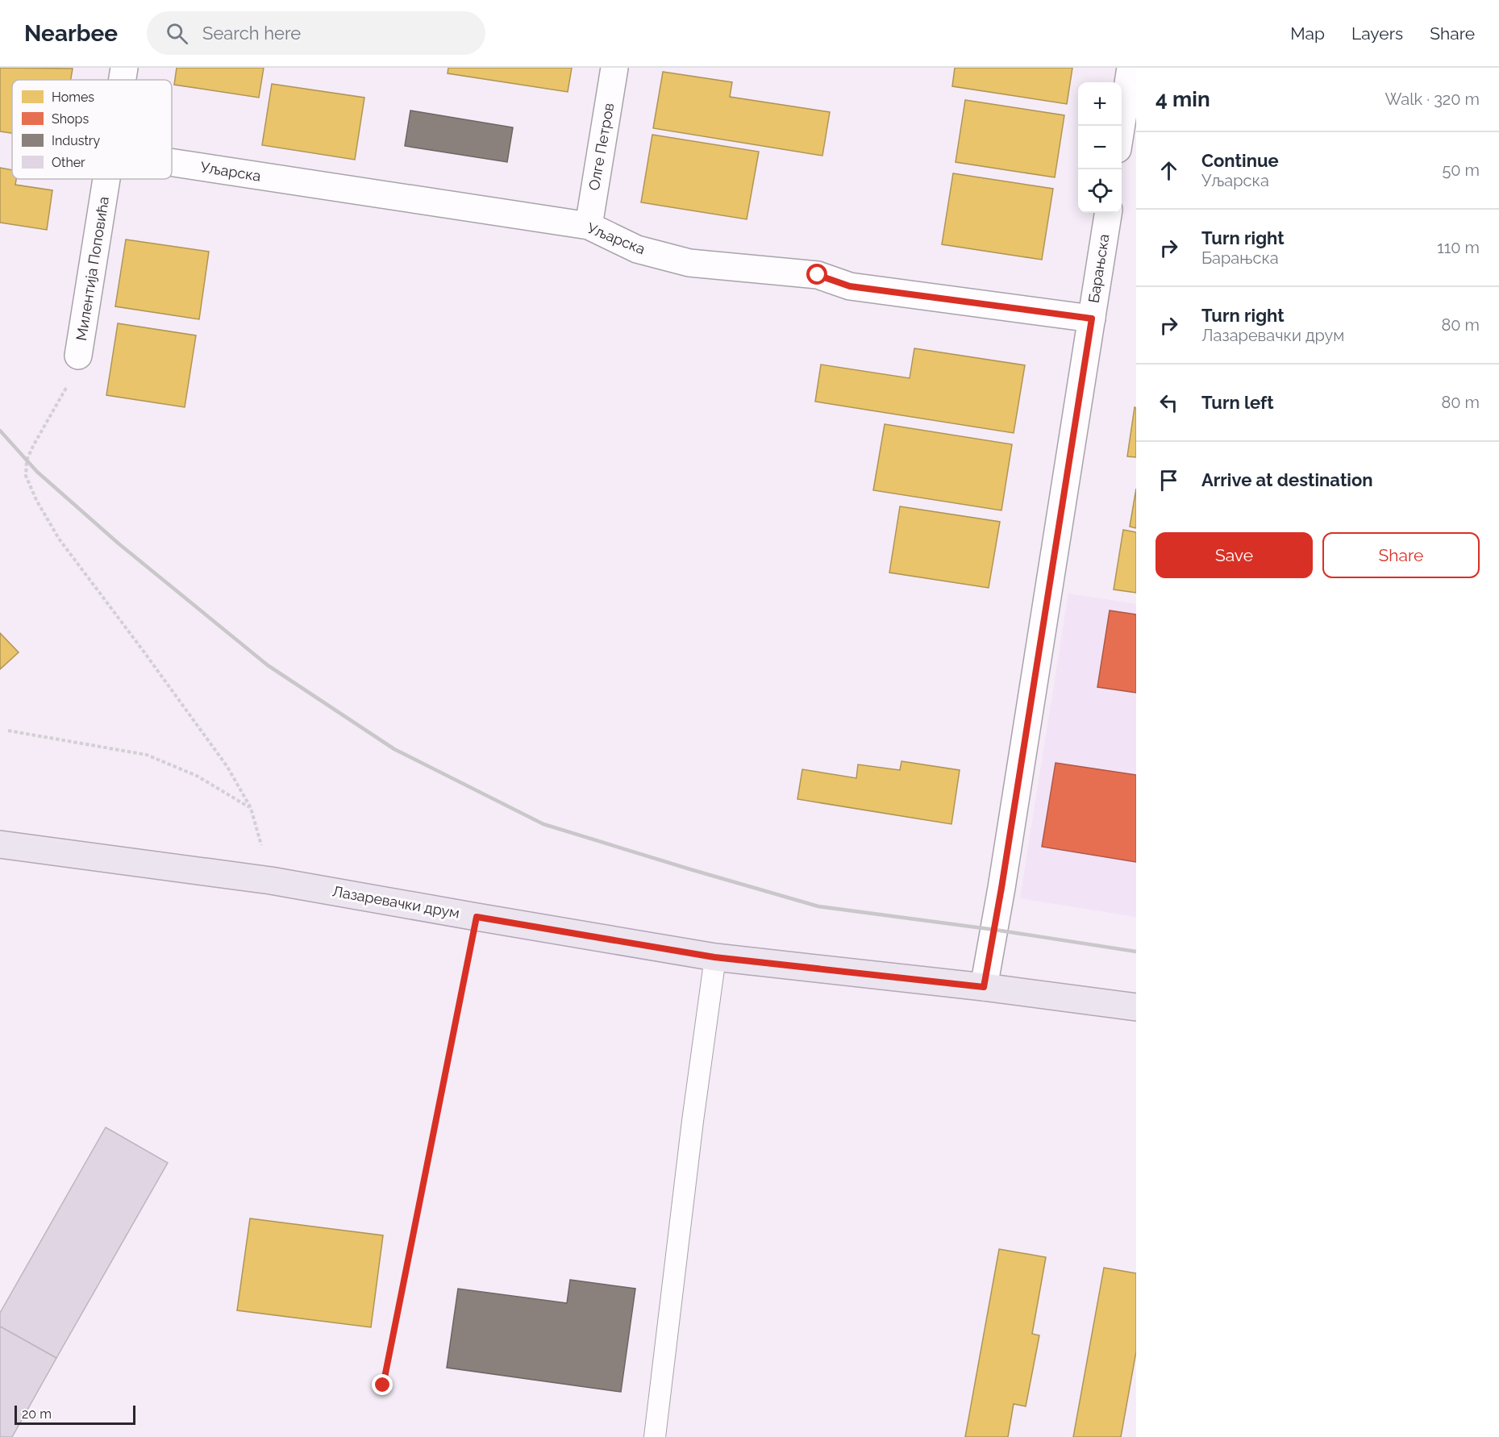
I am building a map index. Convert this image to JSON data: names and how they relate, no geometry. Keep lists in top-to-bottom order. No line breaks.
{"streets":{"main road":["Лазаревачки друм"],"street":["Олге Петров","Уљарска","Милентија Поповића","Барањска"]},"crossings":[["Олге Петров","Уљарска"],["Уљарска","Барањска"],["Барањска","Лазаревачки друм"]],"legend":["Homes","Shops","Industry","Other"],"scale_bar":"20 m","page":{"header":"Nearbee","search":"Search here","nav":["Map","Layers","Share"],"heading":["4 min","Walk · 320 m"],"map_buttons":["+","−"],"list":[["Continue","Уљарска","50 m"],["Turn right","Барањска","110 m"],["Turn right","Лазаревачки друм","80 m"],["Turn left","80 m"],"Arrive at destination"],"buttons":["Save","Share"],"scale":"20 m"}}
